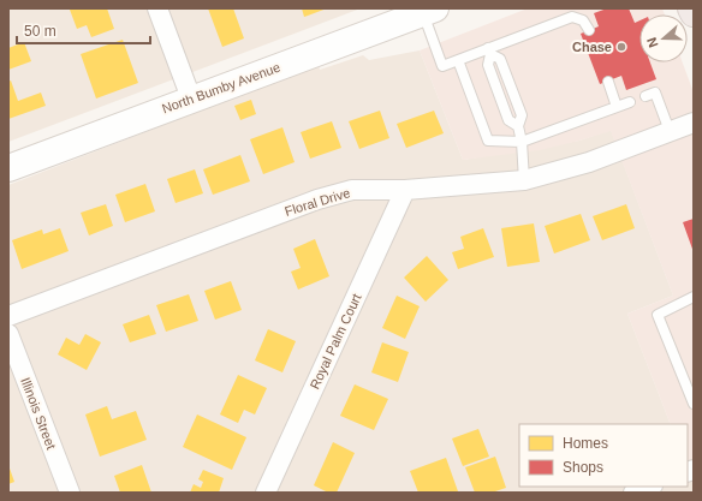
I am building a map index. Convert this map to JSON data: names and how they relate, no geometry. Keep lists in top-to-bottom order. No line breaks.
{"streets":{"street":["North Bumby Avenue","Floral Drive","Royal Palm Court","Illinois Street"]},"crossings":[["Floral Drive","Royal Palm Court"]],"places":["Chase"],"legend":["Homes","Shops"],"scale_bar":"50 m","north":"left"}
